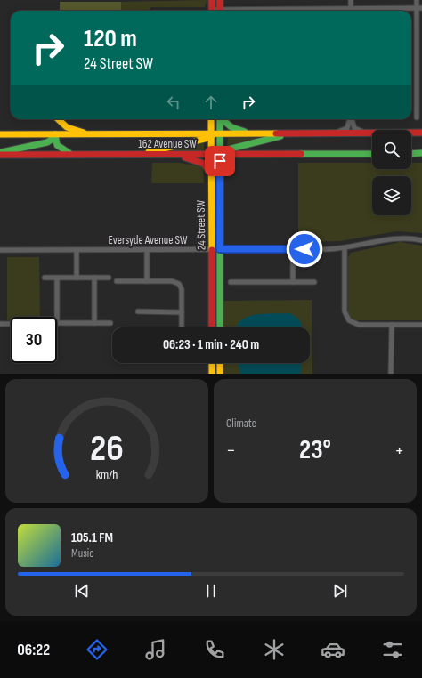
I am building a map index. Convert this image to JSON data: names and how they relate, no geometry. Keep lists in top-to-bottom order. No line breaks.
{"streets":{"main road":["162 Avenue SW","24 Street SW"],"street":["Eversyde Avenue SW"]},"crossings":[["162 Avenue SW","24 Street SW"],["24 Street SW","Eversyde Avenue SW"]],"page":{"turn":["120 m","24 Street SW"],"limit":"30","trip":"06:23 · 1 min · 240 m","tile":"Climate","heat":["−","23°","+"],"song":["105.1 FM","Music"],"tabs":"06:22","gauge":["26","km/h"]}}
